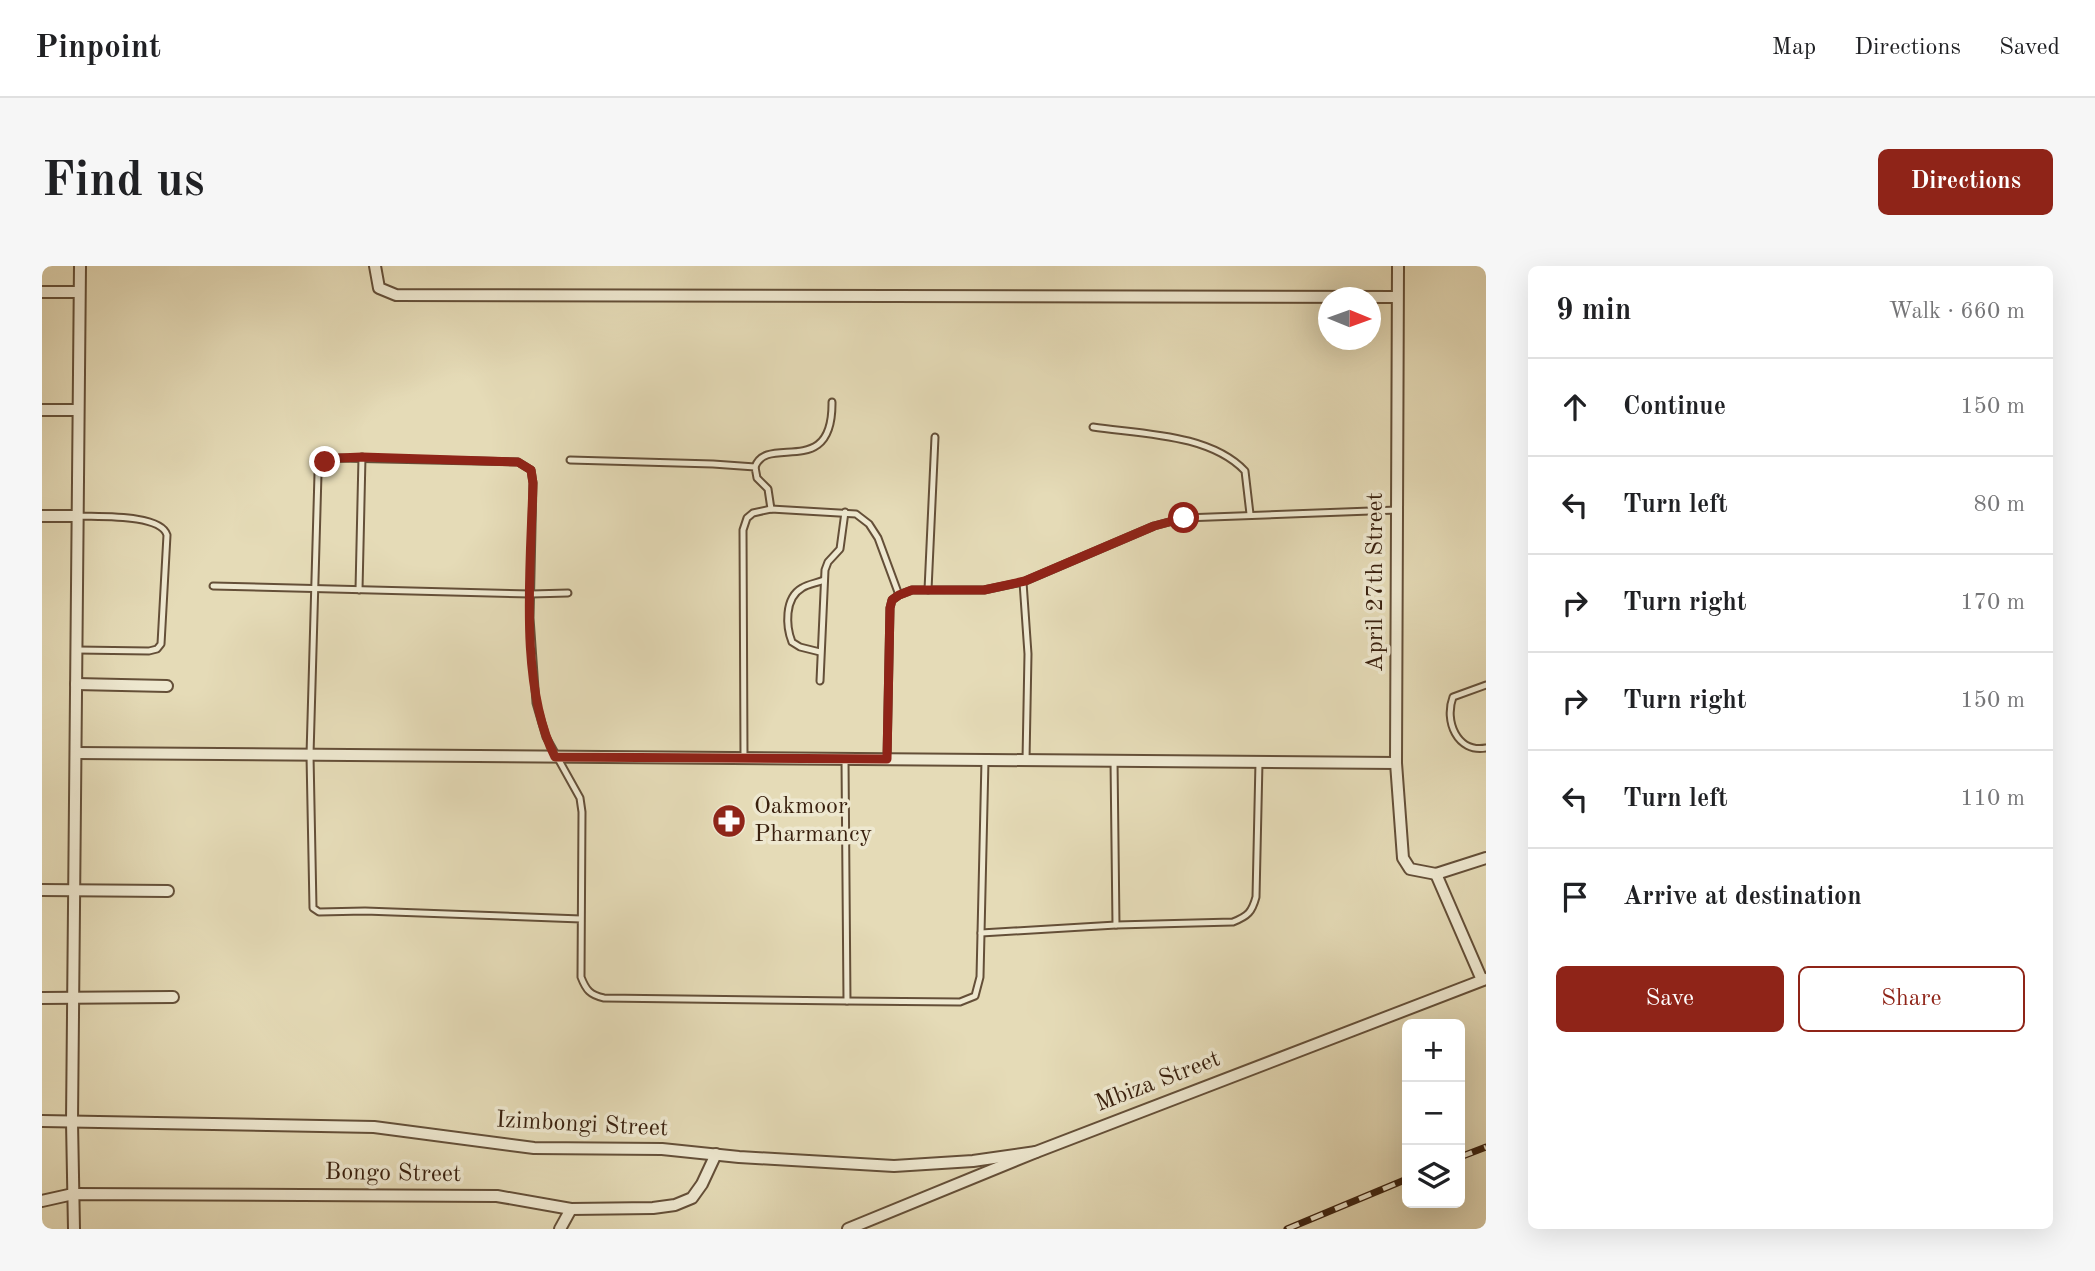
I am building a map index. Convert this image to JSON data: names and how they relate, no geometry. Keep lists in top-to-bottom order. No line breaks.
{"streets":{"street":["April 27th Street","Mbiza Street","Izimbongi Street","Bongo Street"]},"crossings":[["Mbiza Street","Izimbongi Street"],["Izimbongi Street","Bongo Street"]],"places":{"pharmacy":["Oakmoor Pharmancy"]},"north":"right","page":{"header":"Pinpoint","nav":["Map","Directions","Saved"],"buttons":["Directions",["Save","Share"]],"title":"Find us","heading":["9 min","Walk · 660 m"],"list":[["Continue","150 m"],["Turn left","80 m"],["Turn right","170 m"],["Turn right","150 m"],["Turn left","110 m"],"Arrive at destination"],"map_buttons":["+","−"]}}
